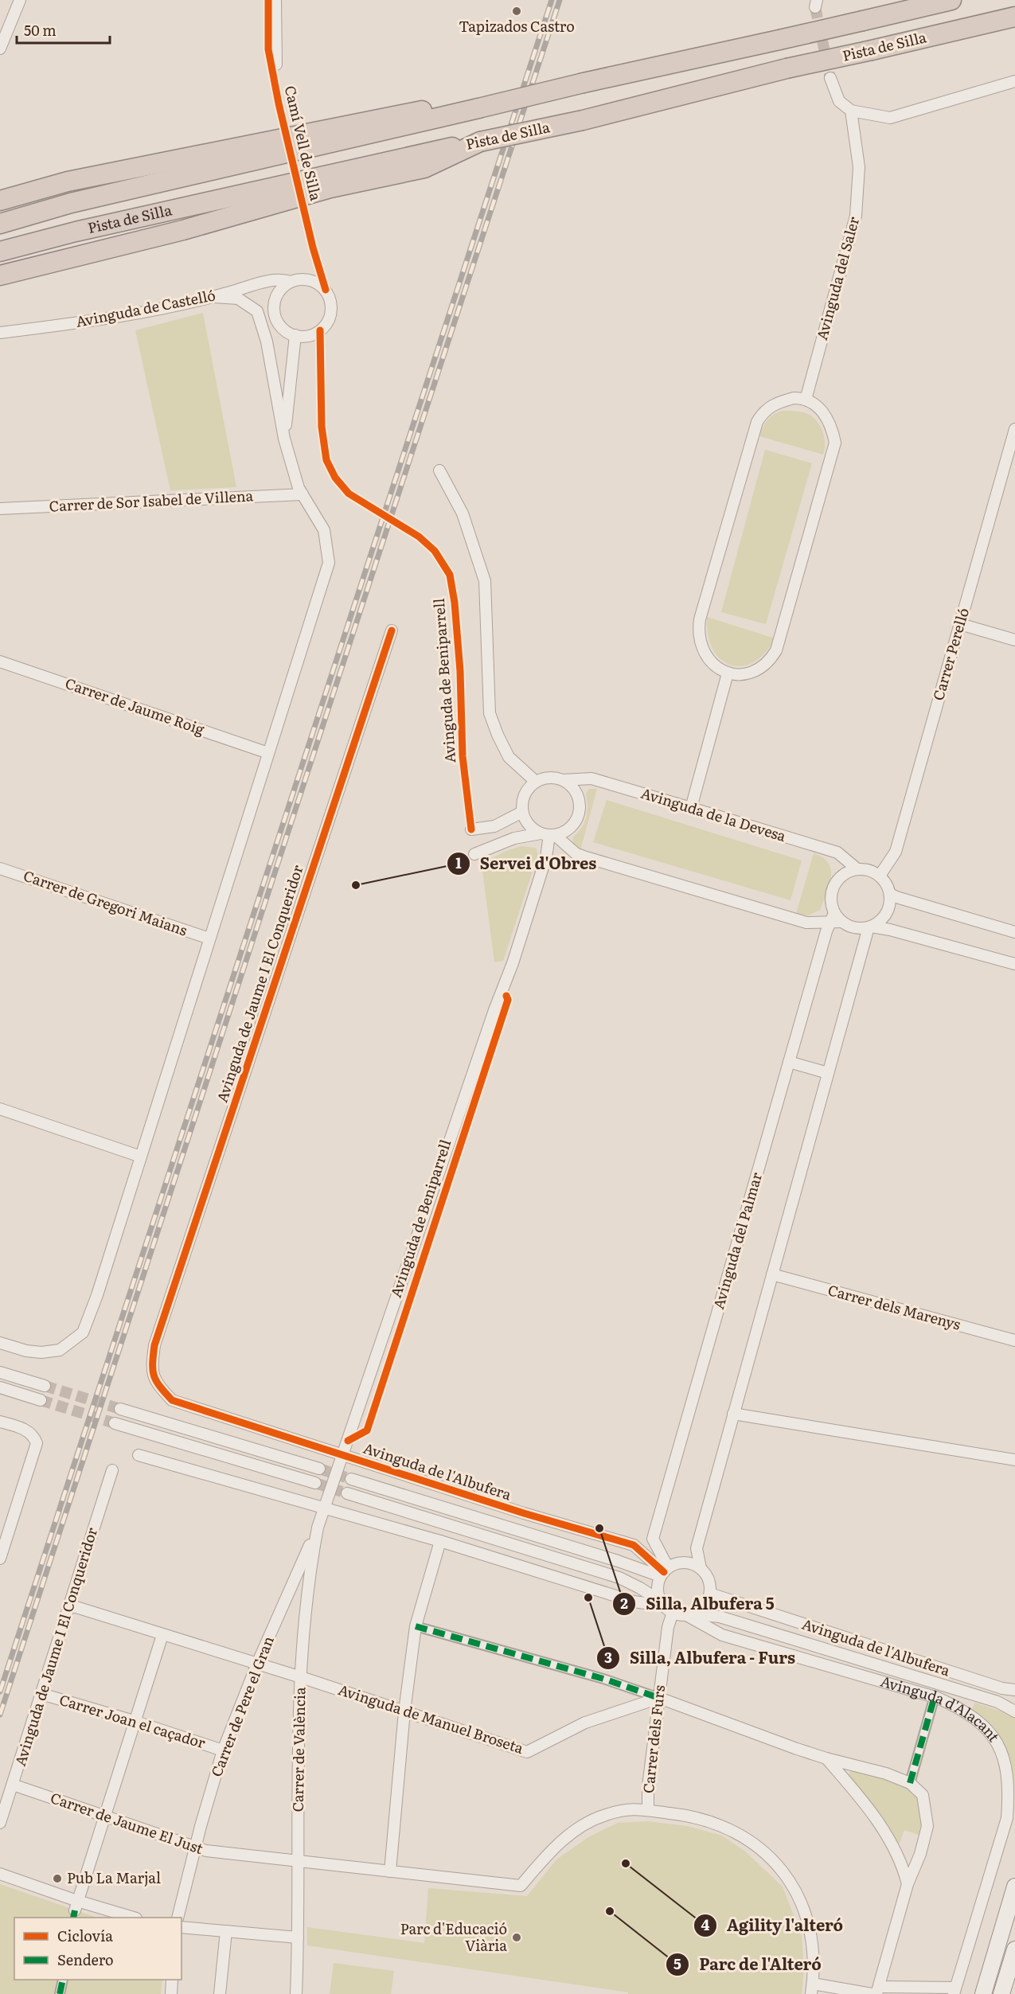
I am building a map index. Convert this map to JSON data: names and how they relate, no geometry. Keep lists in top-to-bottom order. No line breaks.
{"streets":{"highway":["Pista de Silla"],"street":["Avinguda del Saler","Avinguda de Castelló","Carrer de Sor Isabel de Villena","Carrer Perelló","Avinguda de Beniparrell","Carrer de Jaume Roig","Avinguda de la Devesa","Carrer de Gregori Maians","Avinguda de Jaume I El Conqueridor","Avinguda del Palmar","Carrer dels Marenys","Avinguda de l'Albufera","Carrer de Pere el Gran","Avinguda d'Alacant","Avinguda de Manuel Broseta","Carrer Joan el caçador","Carrer dels Furs","Carrer de València","Carrer de Jaume El Just"],"cycle path":["Camí Vell de Silla"]},"crossings":[["Carrer Perelló","Avinguda de la Devesa"],["Carrer Perelló","Avinguda del Palmar"],["Avinguda de Beniparrell","Avinguda de la Devesa"],["Avinguda de Beniparrell","Avinguda de l'Albufera"],["Avinguda de Beniparrell","Carrer de València"],["Avinguda de la Devesa","Avinguda del Palmar"],["Avinguda de Jaume I El Conqueridor","Avinguda de l'Albufera"],["Avinguda de Jaume I El Conqueridor","Avinguda de Manuel Broseta"],["Avinguda de Jaume I El Conqueridor","Carrer Joan el caçador"],["Avinguda de Jaume I El Conqueridor","Carrer de Jaume El Just"],["Avinguda del Palmar","Avinguda de l'Albufera"],["Avinguda del Palmar","Avinguda d'Alacant"],["Avinguda del Palmar","Carrer dels Furs"],["Avinguda de l'Albufera","Avinguda d'Alacant"],["Avinguda de l'Albufera","Carrer dels Furs"],["Carrer de Pere el Gran","Avinguda de Manuel Broseta"],["Carrer de Pere el Gran","Carrer Joan el caçador"],["Carrer de Pere el Gran","Carrer de València"],["Carrer de Pere el Gran","Carrer de Jaume El Just"],["Avinguda d'Alacant","Carrer dels Furs"],["Avinguda de Manuel Broseta","Carrer dels Furs"],["Avinguda de Manuel Broseta","Carrer de València"],["Carrer dels Furs","Carrer de Jaume El Just"],["Carrer de València","Carrer de Jaume El Just"]],"places":["Tapizados Castro","Servei d'Obres","Silla, Albufera 5","Silla, Albufera - Furs","Agility l'alteró","Pub La Marjal","Parc de l'Alteró","Parc d'Educació Viària"],"legend":["Ciclovía","Sendero"],"scale_bar":"50 m"}
